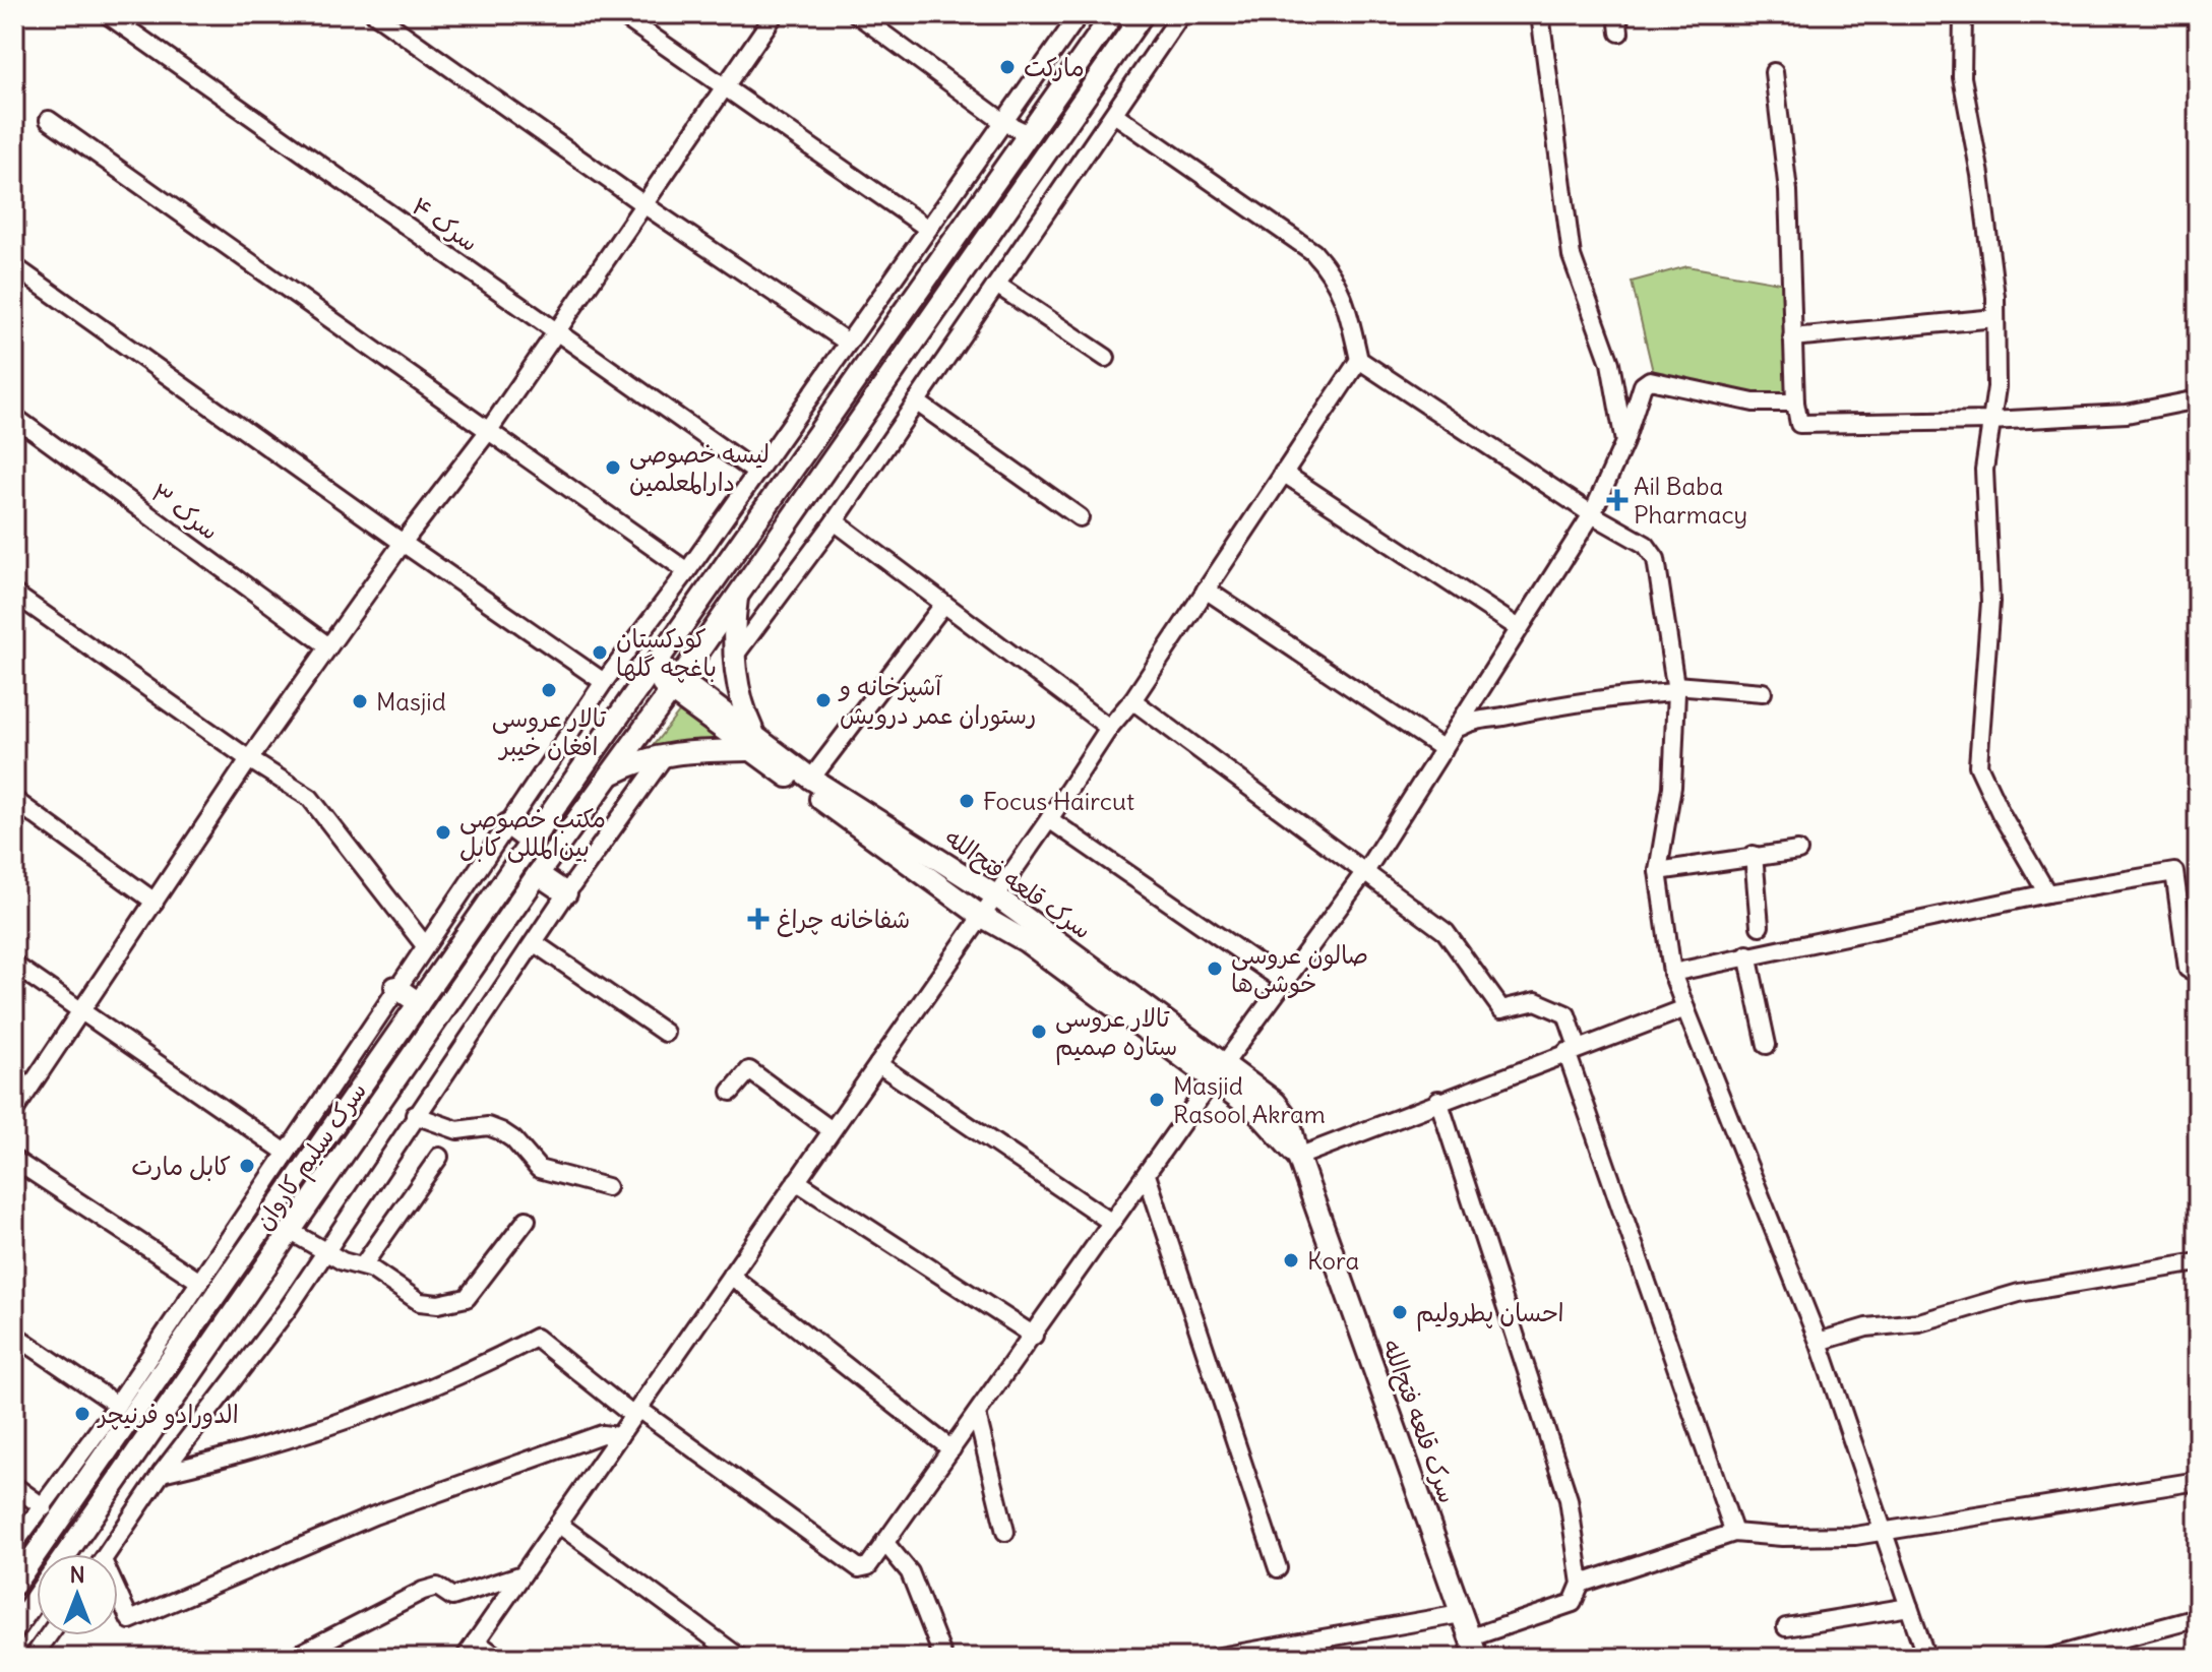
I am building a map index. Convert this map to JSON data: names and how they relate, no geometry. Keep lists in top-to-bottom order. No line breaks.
{"streets":{"main road":["سرک قلعه فتح‌الله","سرک سلیم کاروان"],"street":["سرک ۴","سرک ۳"]},"crossings":[["سرک قلعه فتح‌الله","سرک سلیم کاروان"]],"places":{"other":["مارکت","لیسه خصوصی دارالمعلمین","کودکستان باغچه گلها","تالار عروسی افغان خیبر","آشپزخانه و رستوران عمر درویش","Masjid","Focus Haircut","مکتب خصوصی بین‌المللی کابل","صالون عروسی خوشی‌ها","تالار عروسی ستاره صمیم","Masjid Rasool Akram","کابل مارت","Kora","احسان پطرولیم","الدورادو فرنیچر"],"health":["Ail Baba Pharmacy","شفاخانه چراغ"]},"north":"top"}
